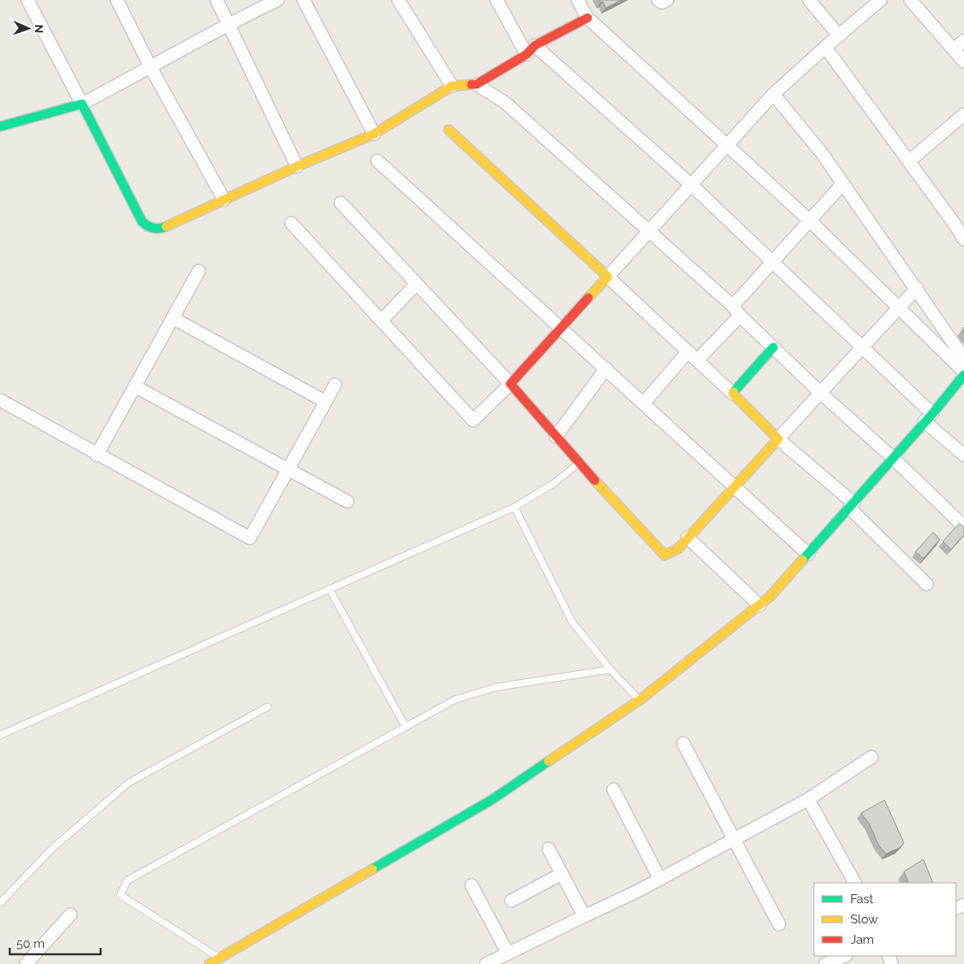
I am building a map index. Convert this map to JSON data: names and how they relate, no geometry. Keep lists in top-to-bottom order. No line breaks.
{"legend":["Fast","Slow","Jam"],"scale_bar":"50 m","north":"right"}
